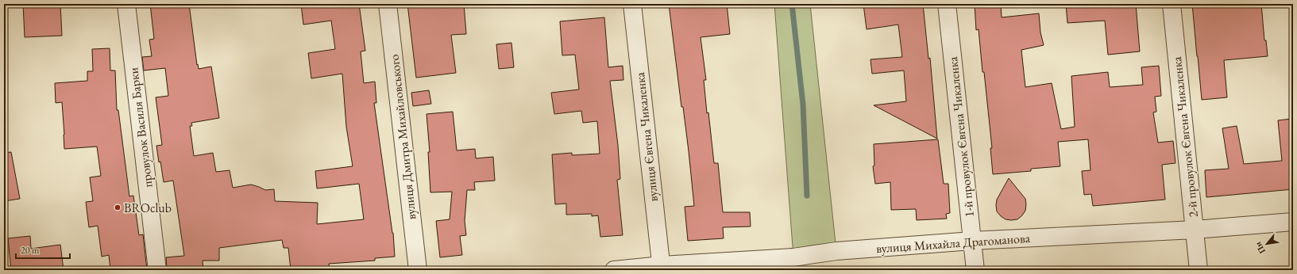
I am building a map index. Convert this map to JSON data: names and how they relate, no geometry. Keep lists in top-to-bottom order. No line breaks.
{"streets":{"street":["провулок Василя Барки","вулиця Дмитра Михайловського","вулиця Євгена Чикаленка","1-й провулок Євгена Чикаленка","2-й провулок Євгена Чикаленка","вулиця Михайла Драгоманова"]},"crossings":[["вулиця Євгена Чикаленка","вулиця Михайла Драгоманова"],["1-й провулок Євгена Чикаленка","вулиця Михайла Драгоманова"],["2-й провулок Євгена Чикаленка","вулиця Михайла Драгоманова"]],"places":["BROclub"],"scale_bar":"20 m","north":"bottom left"}
